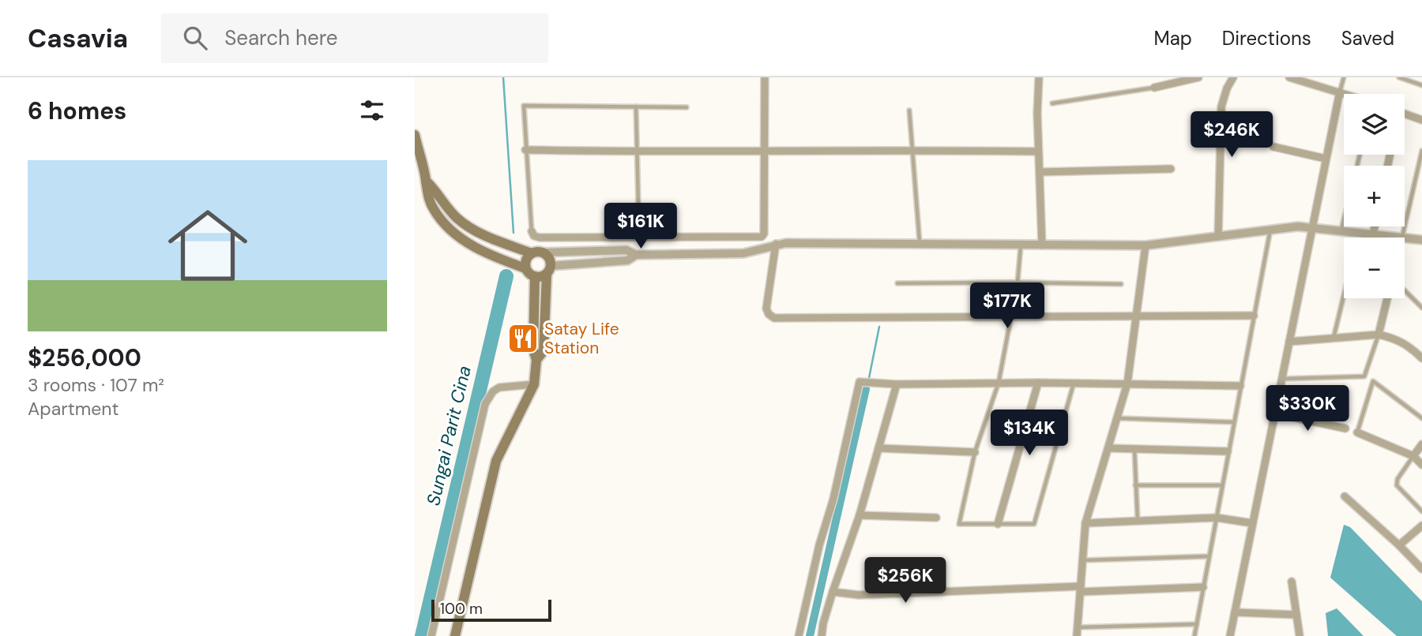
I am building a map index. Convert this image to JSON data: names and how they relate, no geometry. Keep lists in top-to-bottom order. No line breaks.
{"water":["Sungai Parit Cina"],"places":{"restaurant":["Satay Life Station"]},"scale_bar":"100 m","page":{"header":"Casavia","search":"Search here","nav":["Map","Directions","Saved"],"heading":"6 homes","map_buttons":["+","−"],"price":["$246K","$161K","$177K","$330K","$134K","$256K"],"list":[{"name":"$256,000","note":"3 rooms · 107 m² · Apartment"}],"scale":"100 m"}}
